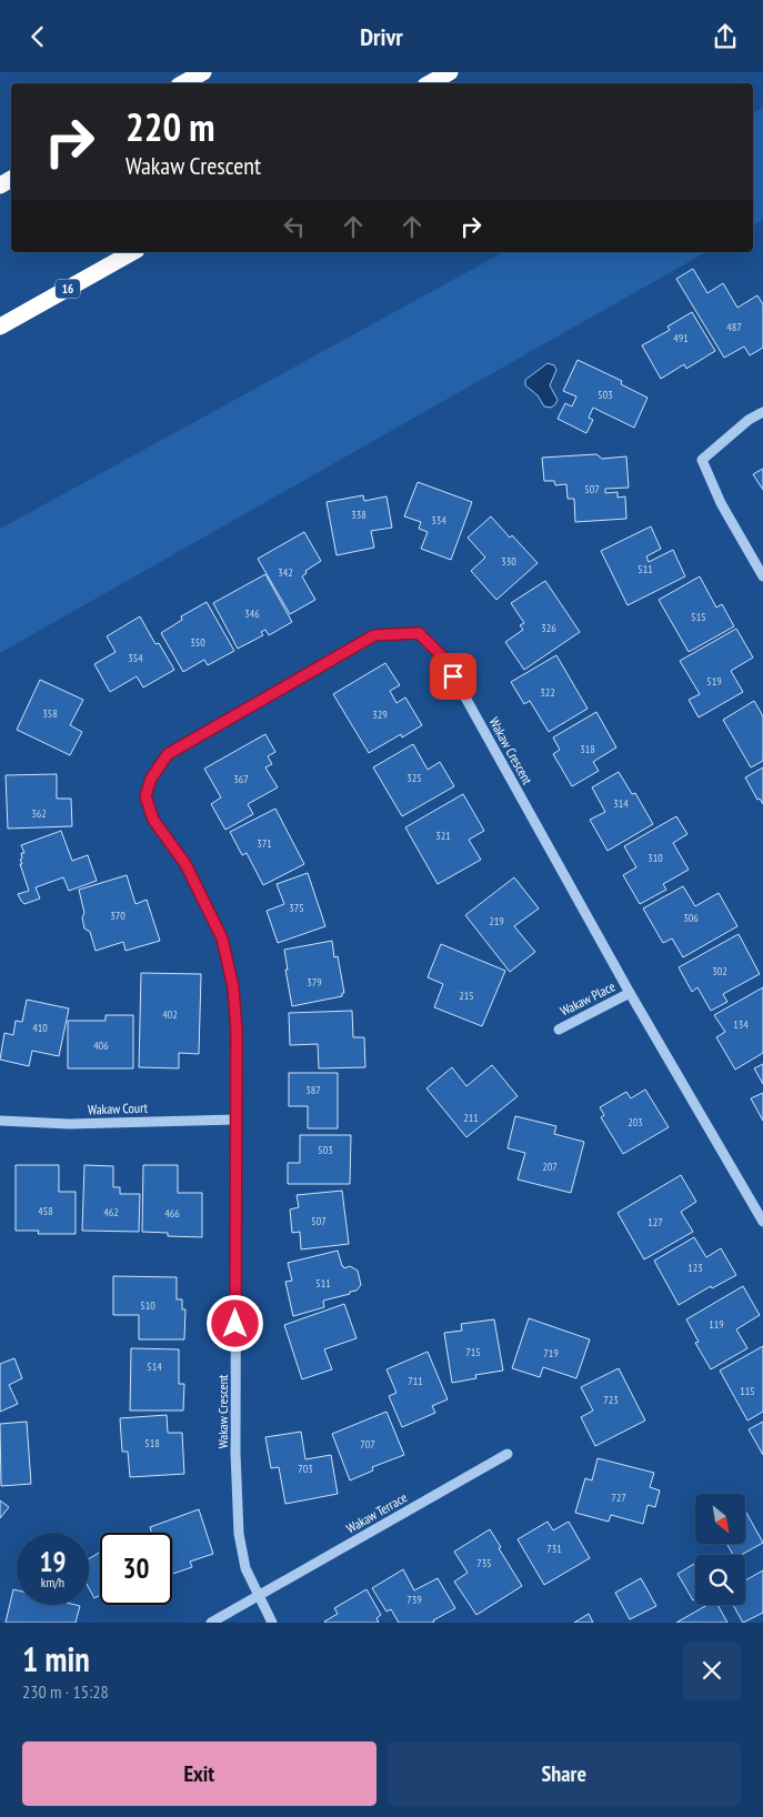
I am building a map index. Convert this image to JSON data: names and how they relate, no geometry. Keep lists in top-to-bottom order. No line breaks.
{"streets":{"highway":["16"],"street":["Wakaw Crescent","Wakaw Place","Wakaw Court","Wakaw Terrace"]},"crossings":[["Wakaw Crescent","Wakaw Place"],["Wakaw Crescent","Wakaw Court"],["Wakaw Crescent","Wakaw Terrace"]],"house_numbers":["487","491","503","507","338","334","330","511","342","346","515","326","350","354","519","322","358","329","318","325","367","314","362","321","371","310","375","370","306","219","302","379","215","402","134","410","406","387","211","203","503","207","458","462","466","507","127","123","511","510","119","715","719","514","711","115","723","518","707","703","727","731","735","739"],"north":"bottom right","page":{"header":"Drivr","turn":["220 m","Wakaw Crescent"],"speed":"19 km/h","limit":"30","heading":["1 min","230 m · 15:28"],"buttons":["Exit","Share"]}}
